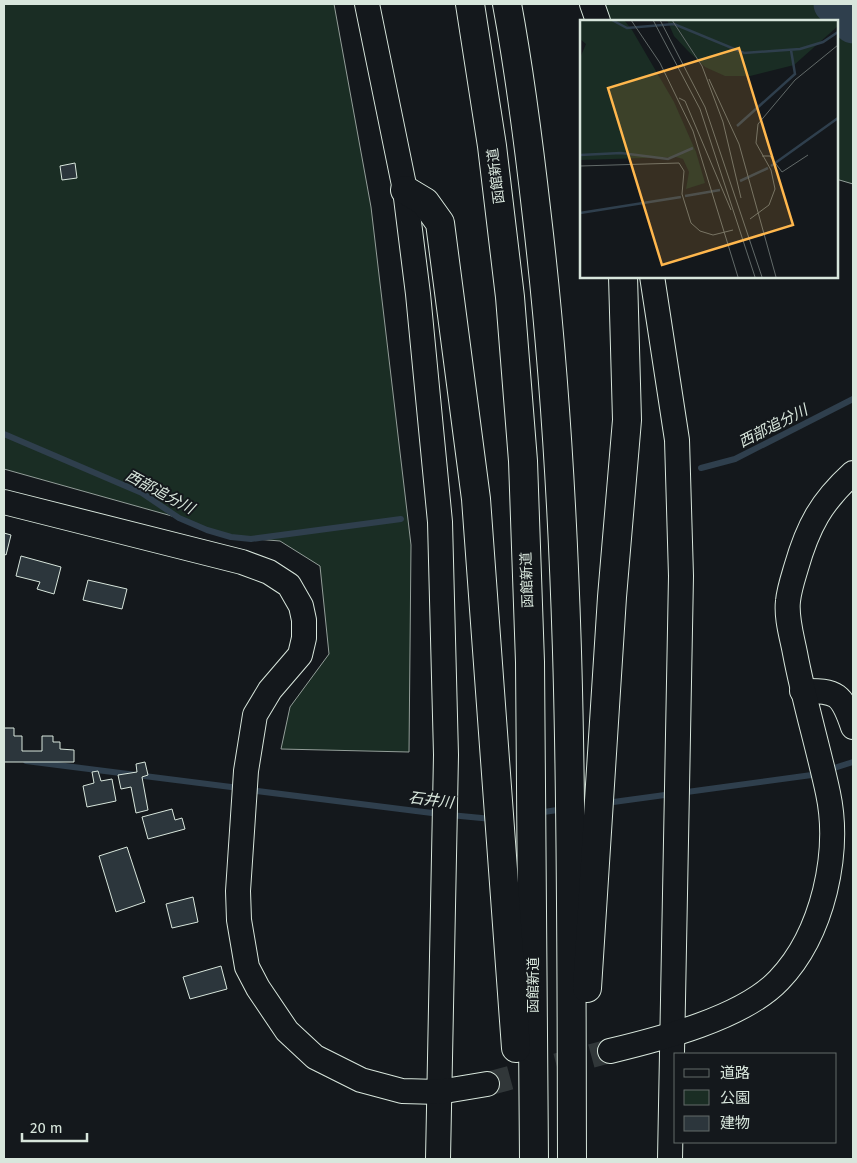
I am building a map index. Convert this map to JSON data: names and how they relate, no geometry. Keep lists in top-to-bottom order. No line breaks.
{"streets":{"highway":["函館新道"]},"water":["西部追分川","石井川"],"legend":["道路","公園","建物"],"scale_bar":"20 m"}
